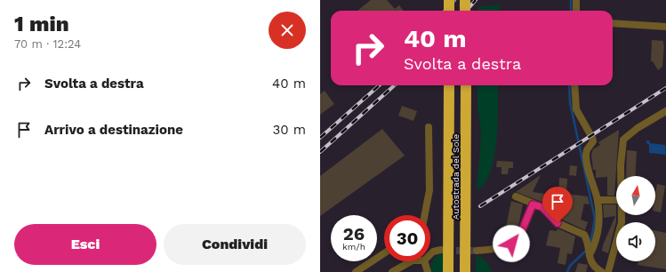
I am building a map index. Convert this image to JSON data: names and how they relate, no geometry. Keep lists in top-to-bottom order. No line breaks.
{"streets":{"highway":["Autostrada del Sole"]},"north":"top","page":{"heading":["1 min","70 m · 12:24"],"turn":["40 m","Svolta a destra"],"list":[{"name":"Svolta a destra","value":"40 m"},{"name":"Arrivo a destinazione","value":"30 m"}],"speed":"26 km/h","limit":"30","buttons":["Esci","Condividi"]}}
